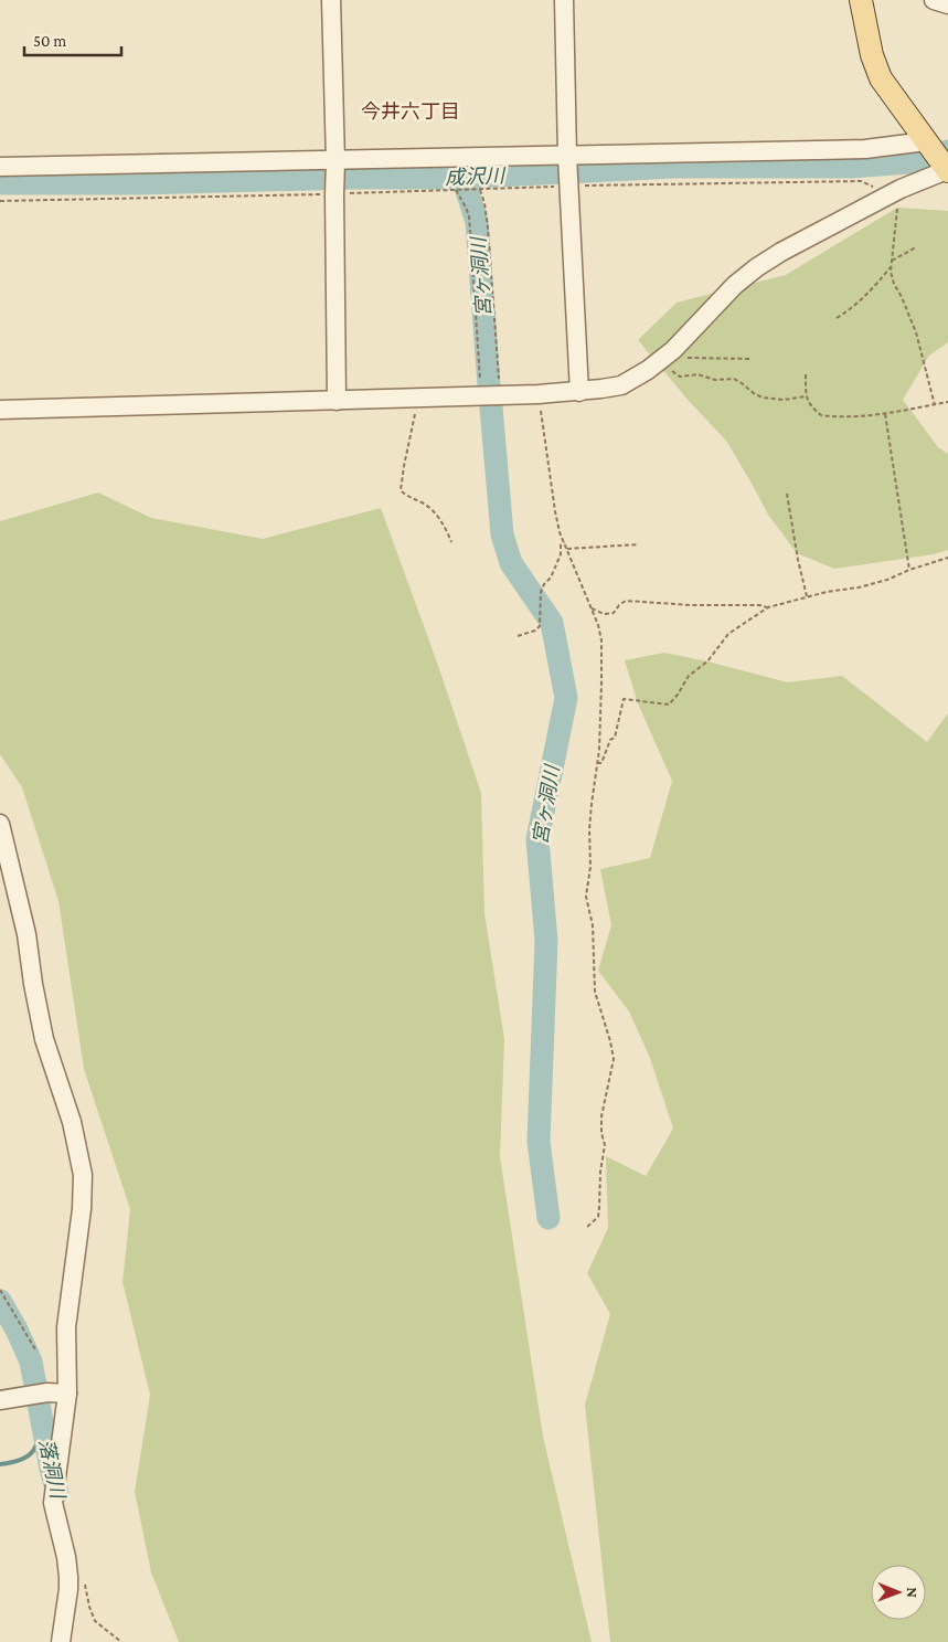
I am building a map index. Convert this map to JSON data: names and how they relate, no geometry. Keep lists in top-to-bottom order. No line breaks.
{"districts":["今井六丁目"],"water":["成沢川","宮ヶ洞川","落洞川"],"scale_bar":"50 m","north":"right"}
